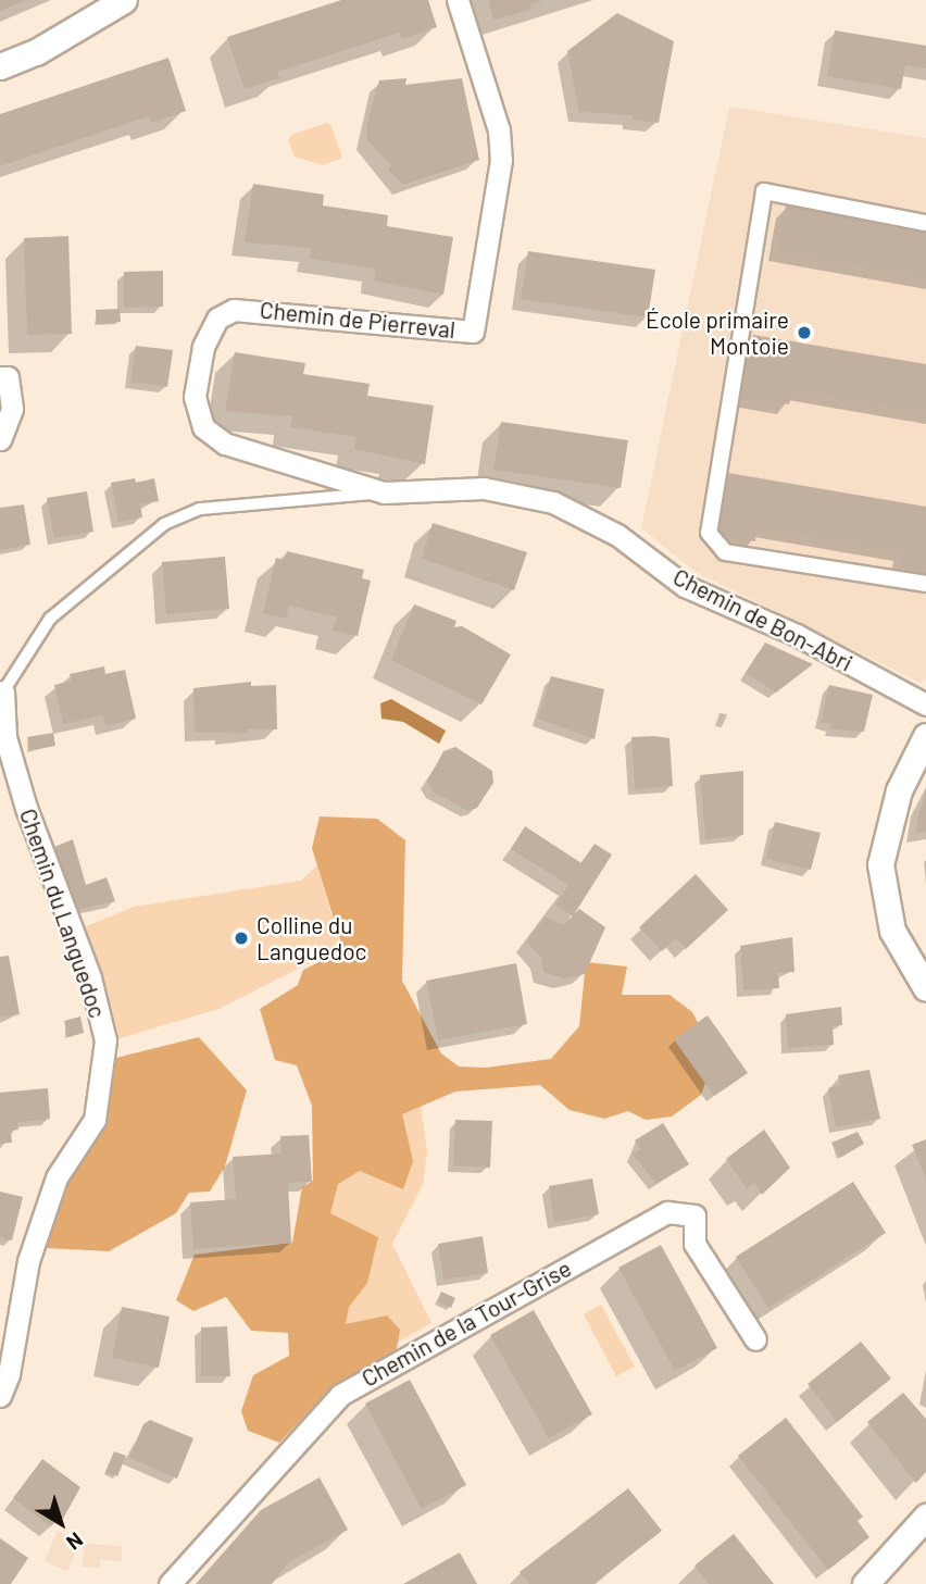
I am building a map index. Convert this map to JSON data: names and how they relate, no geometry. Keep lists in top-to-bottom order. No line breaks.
{"streets":{"street":["Chemin de Pierreval","Chemin de Bon-Abri","Chemin du Languedoc","Chemin de la Tour-Grise"]},"crossings":[["Chemin de Pierreval","Chemin de Bon-Abri"],["Chemin de Bon-Abri","Chemin du Languedoc"]],"places":["École primaire Montoie","Colline du Languedoc"],"north":"bottom right"}
